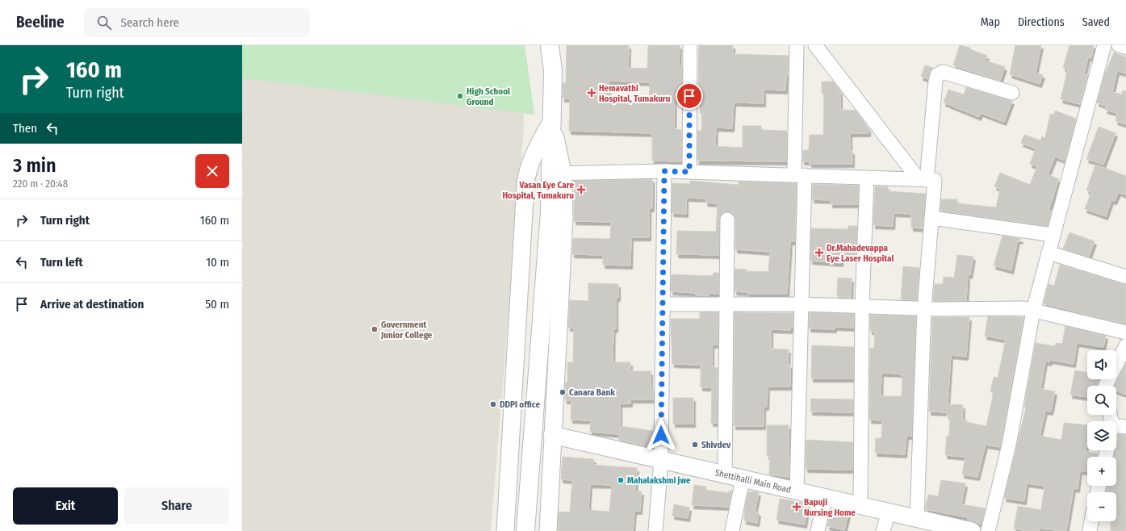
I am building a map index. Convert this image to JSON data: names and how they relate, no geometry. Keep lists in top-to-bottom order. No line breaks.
{"streets":{"street":["Shettihalli Main Road"]},"places":{"health":["Hemavathi Hospital, Tumakuru","Vasan Eye Care Hospital, Tumakuru","Dr.Mahadevappa Eye Laser Hospital","Bapuji Nursing Home"],"other":["High School Ground","Government Junior College","Canara Bank","DDPI office","Shivdev","Mahalakshmi jwe"]},"page":{"header":"Beeline","search":"Search here","nav":["Map","Directions","Saved"],"turn":["160 m","Turn right"],"then":"Then","heading":["3 min","220 m · 20:48"],"list":[{"name":"Turn right","value":"160 m"},{"name":"Turn left","value":"10 m"},{"name":"Arrive at destination","value":"50 m"}],"map_buttons":["+","−"],"buttons":["Exit","Share"]}}
